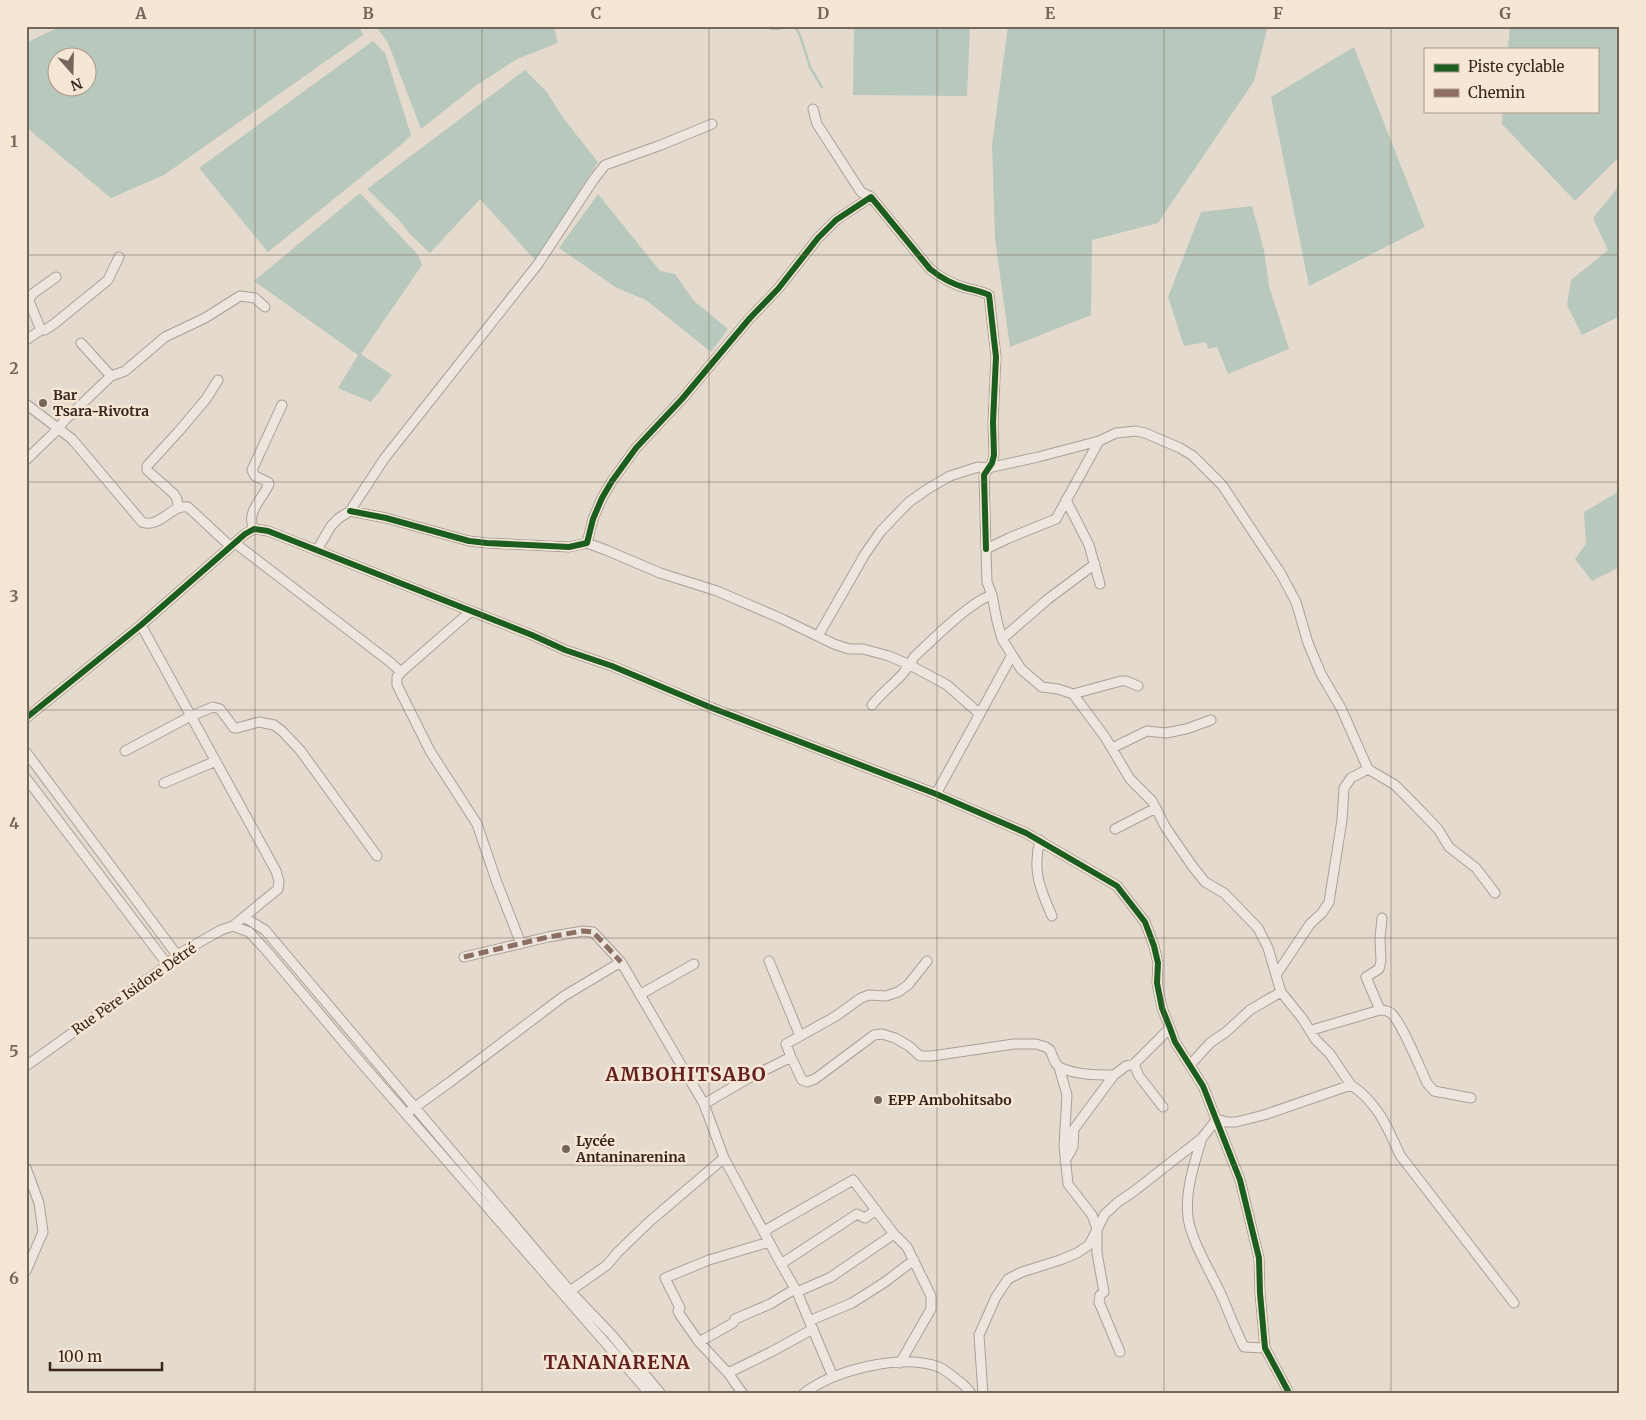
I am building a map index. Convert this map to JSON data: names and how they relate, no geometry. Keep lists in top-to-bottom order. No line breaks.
{"streets":{"street":["Rue Père Isidore Détré"]},"districts":["AMBOHITSABO","TANANARENA"],"places":["Bar Tsara-Rivotra","EPP Ambohitsabo","Lycée Antaninarenina"],"legend":["Piste cyclable","Chemin"],"scale_bar":"100 m","north":"bottom","grid":{"columns":["A","B","C","D","E","F","G"],"rows":["1","2","3","4","5","6"]}}
